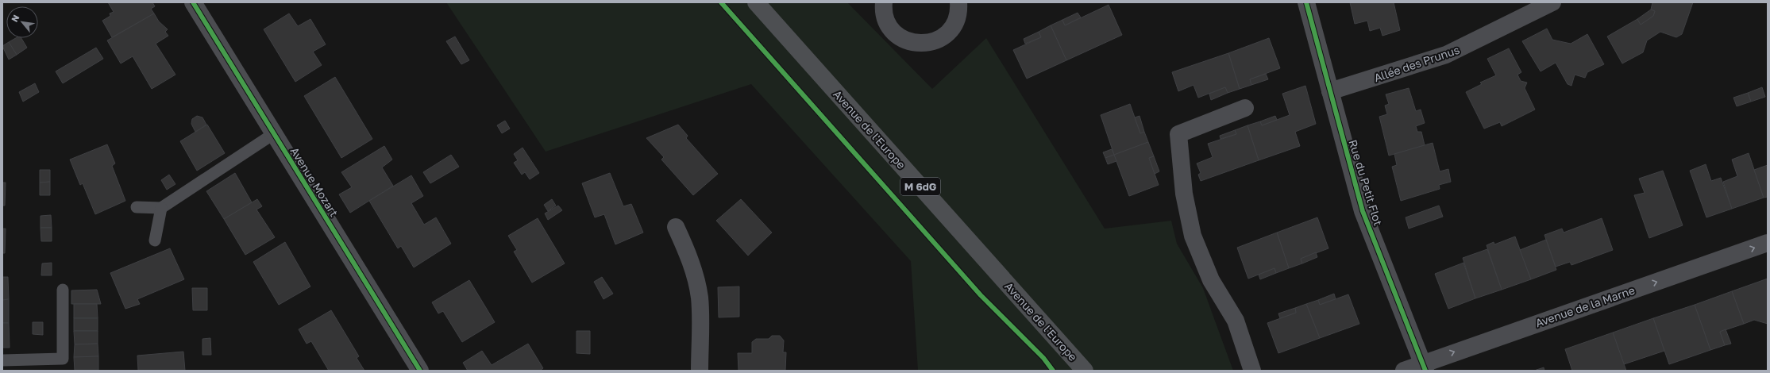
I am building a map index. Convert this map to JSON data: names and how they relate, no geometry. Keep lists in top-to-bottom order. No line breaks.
{"streets":{"main road":["Avenue de l'Europe","M 6dG"],"street":["Allée des Prunus","Avenue Mozart","Rue du Petit Flot","Avenue de la Marne"]},"crossings":[["Allée des Prunus","Rue du Petit Flot"],["Rue du Petit Flot","Avenue de la Marne"]],"one_way":["Avenue de la Marne"],"north":"top left"}
